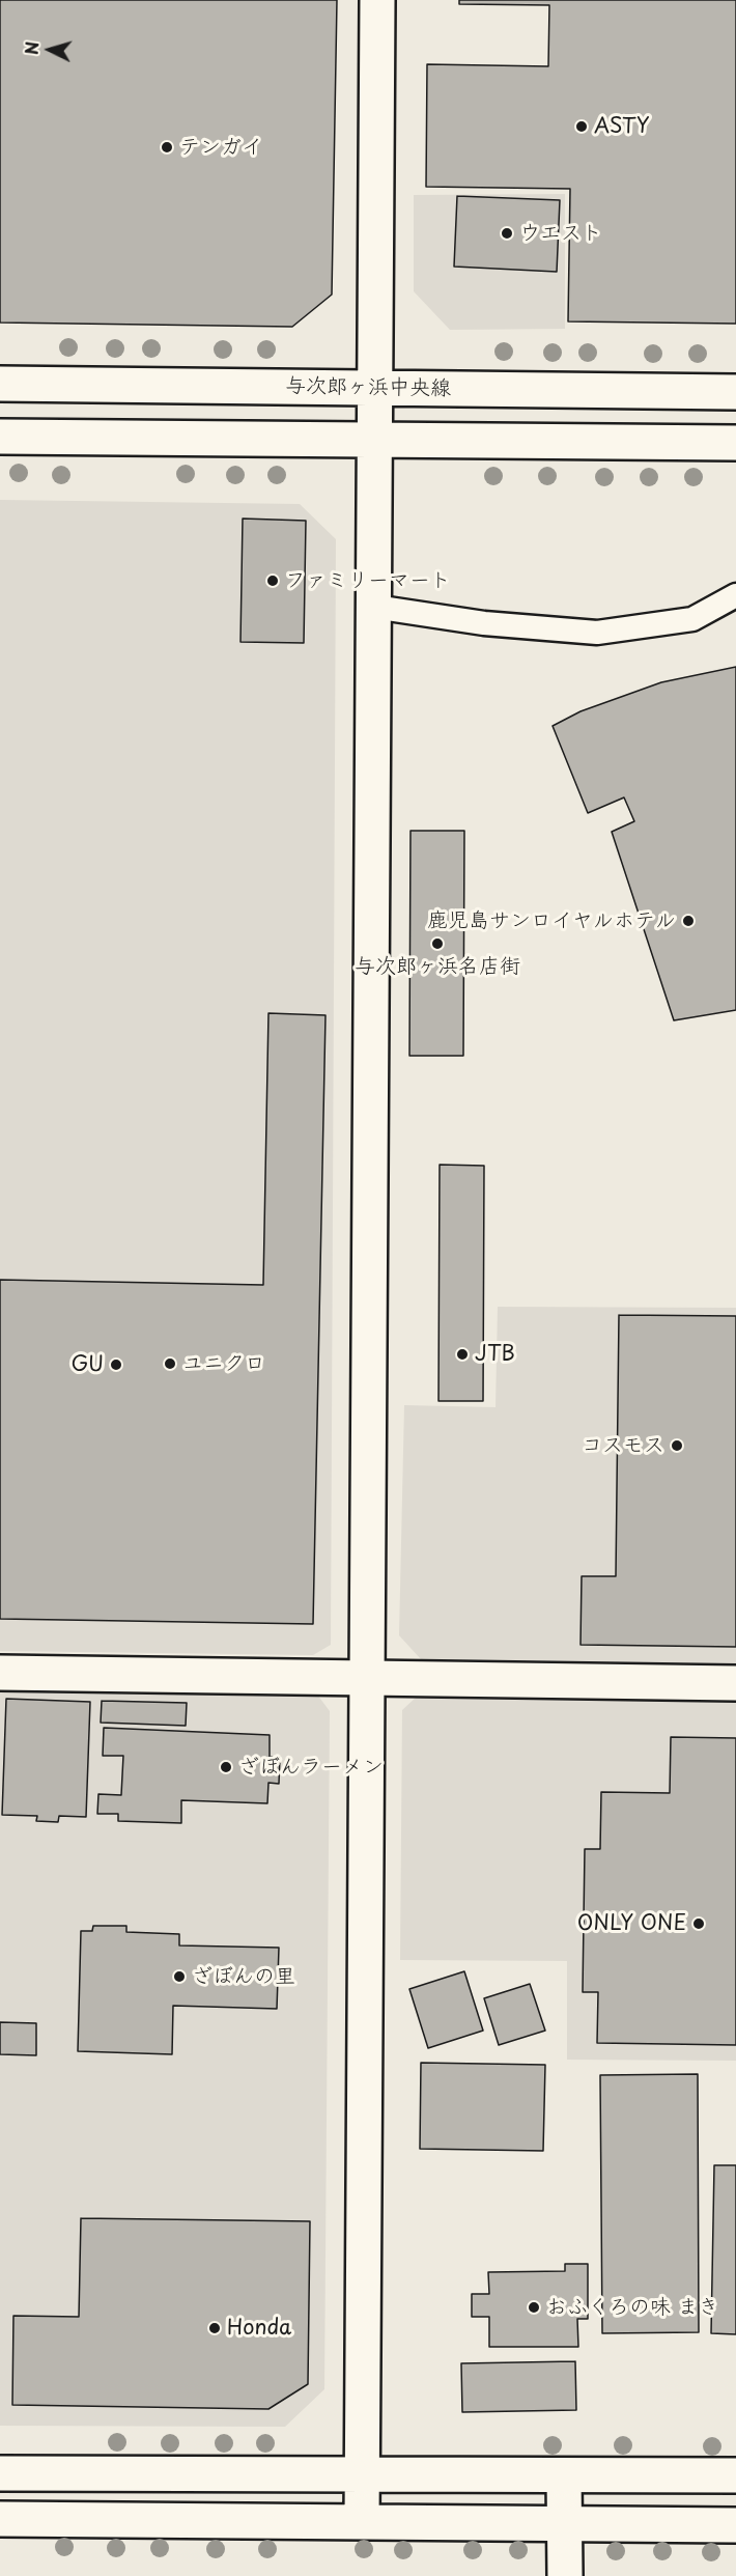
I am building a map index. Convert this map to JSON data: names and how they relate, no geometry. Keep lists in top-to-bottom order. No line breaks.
{"streets":{"street":["与次郎ヶ浜中央線"]},"places":["ASTY","テンガイ","ウエスト","ファミリーマート","鹿児島サンロイヤルホテル","与次郎ヶ浜名店街","JTB","ユニクロ","GU","コスモス","ざぼんラーメン","ONLY ONE","ざぼんの里","おふくろの味 まき","Honda"],"north":"left"}
